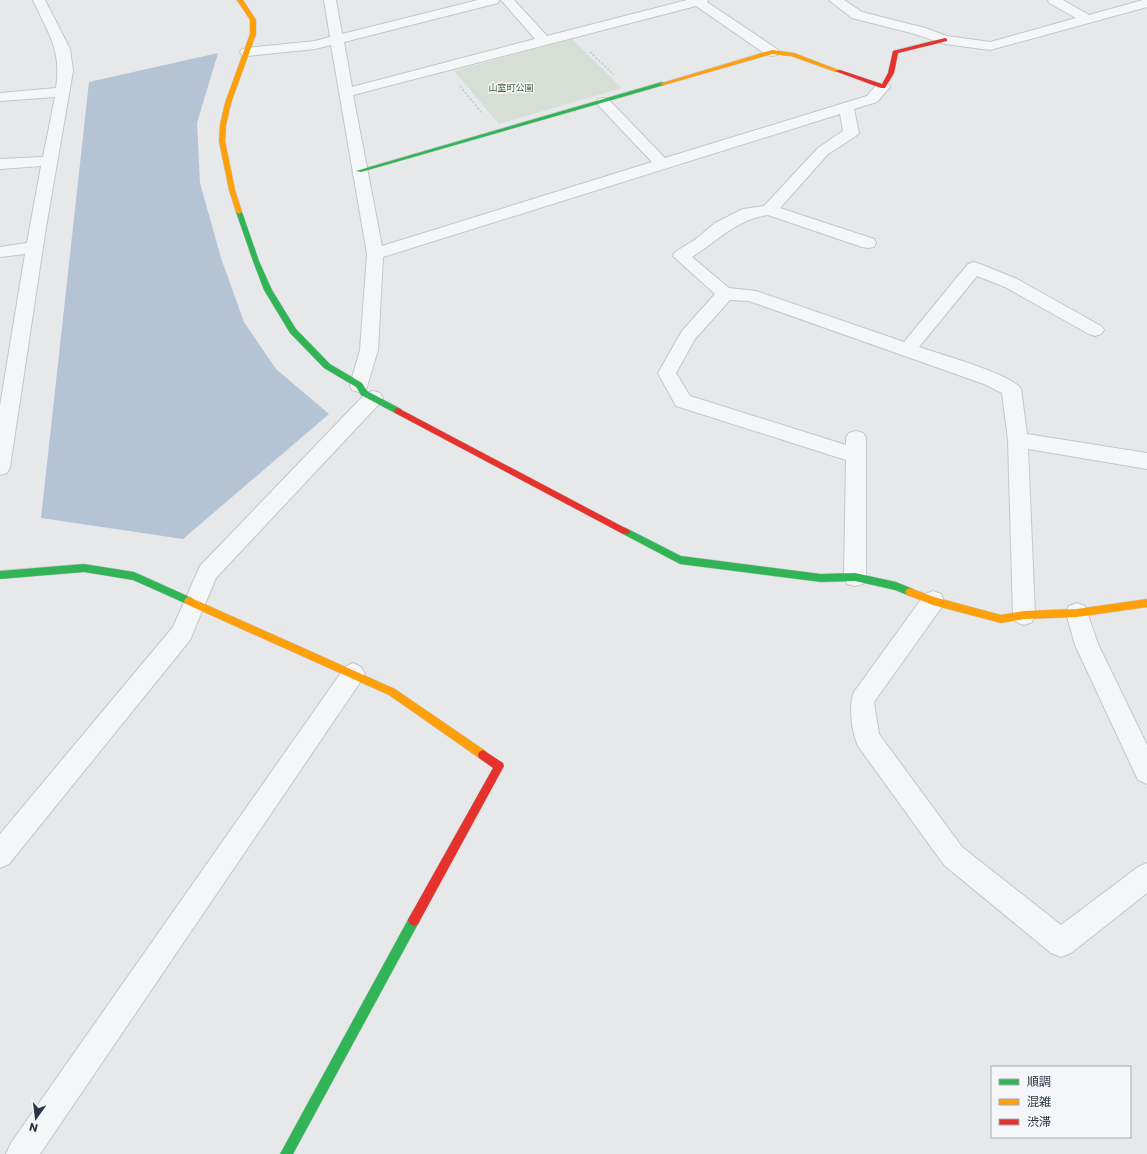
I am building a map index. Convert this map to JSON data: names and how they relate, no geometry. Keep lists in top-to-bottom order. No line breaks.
{"parks":["山室町公園"],"legend":["順調","混雑","渋滞"],"north":"bottom"}
